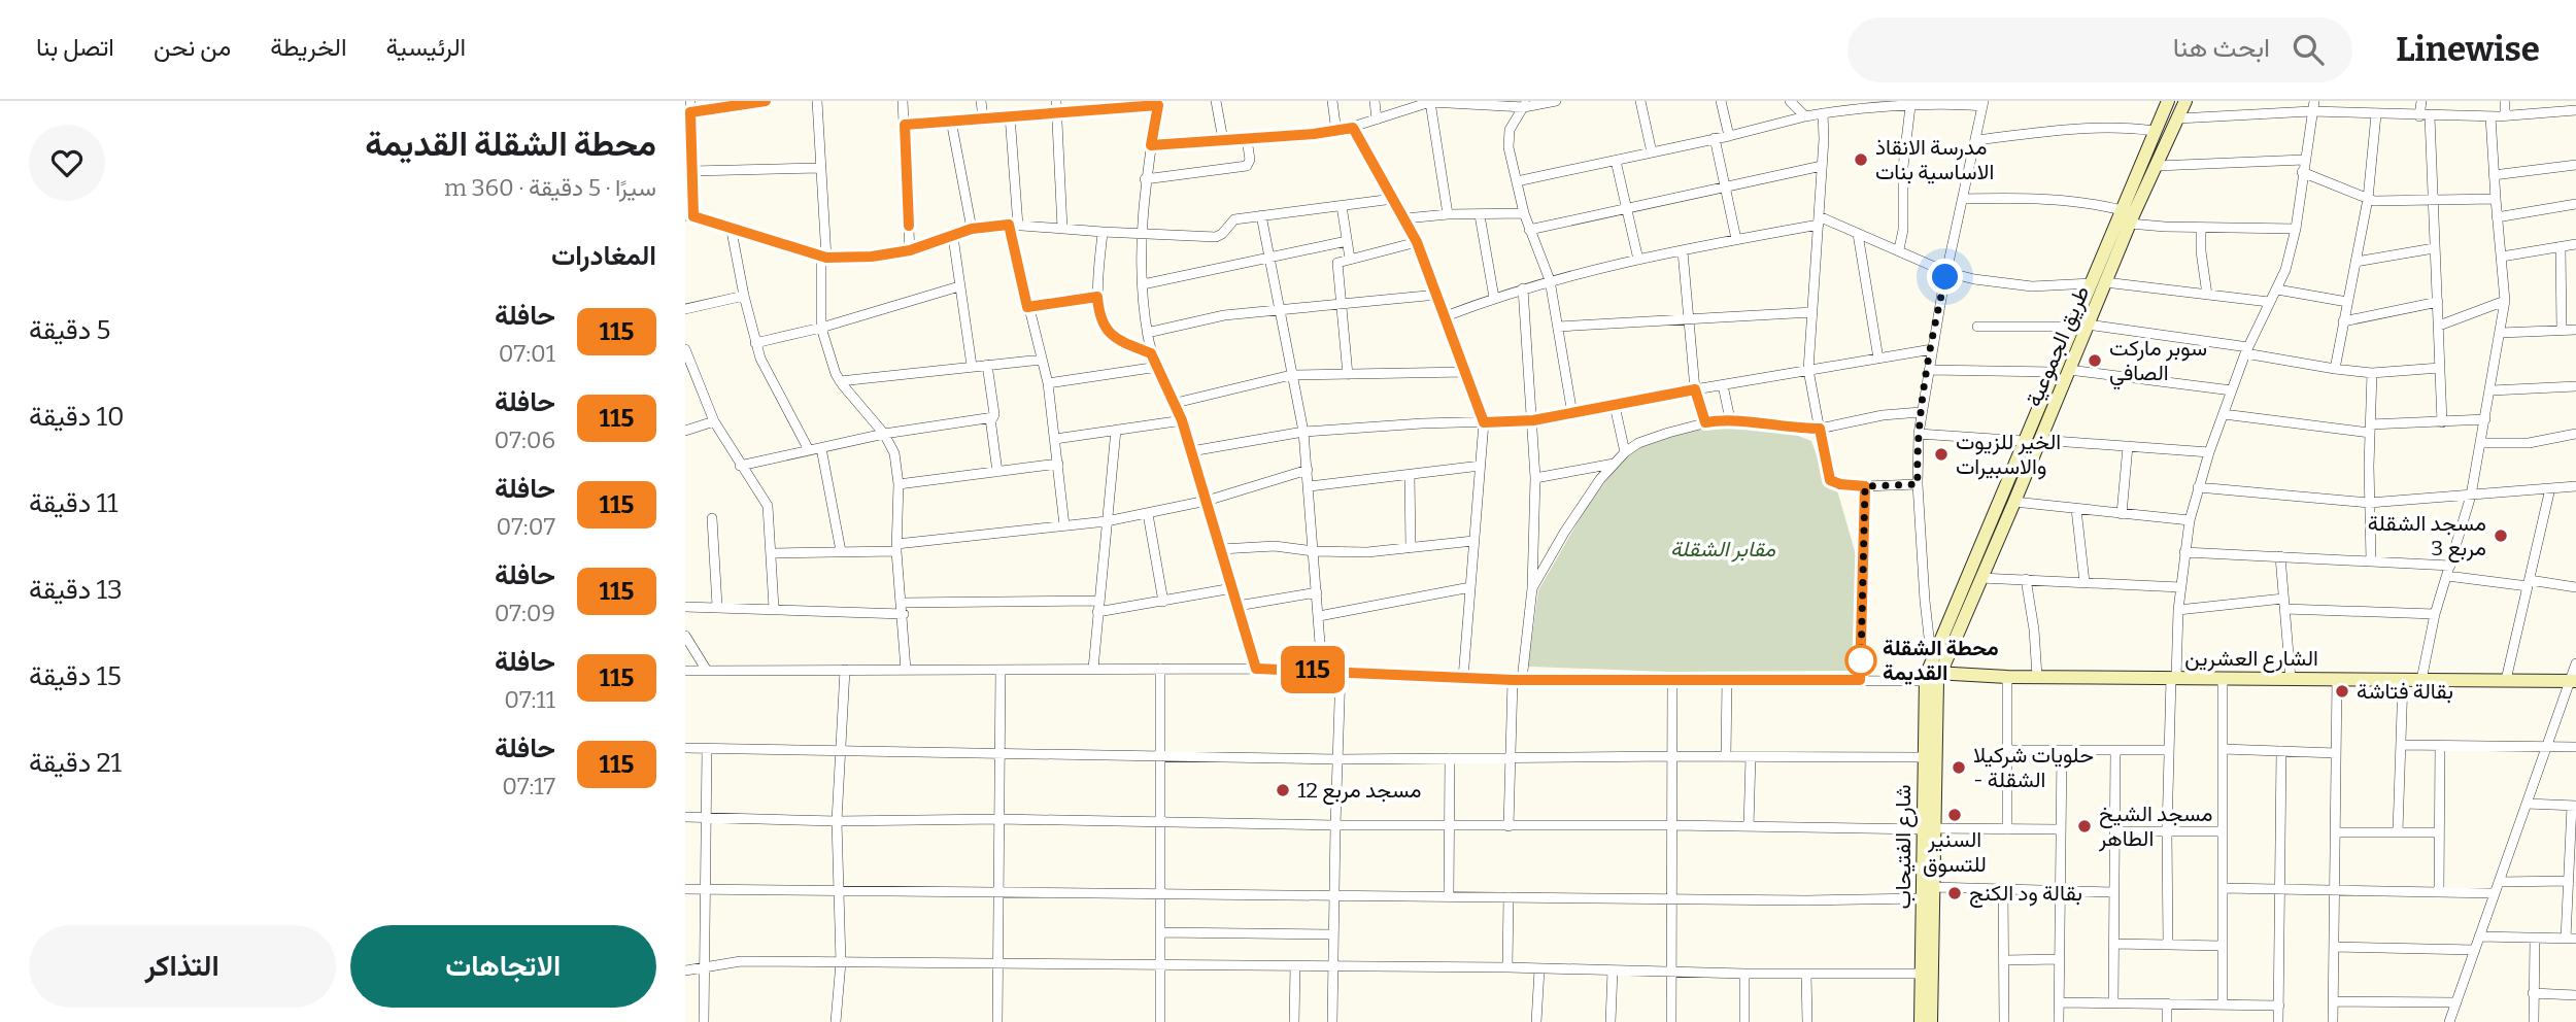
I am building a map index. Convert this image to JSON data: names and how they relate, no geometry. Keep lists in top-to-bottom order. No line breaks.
{"streets":{"main road":["طريق الجموعية","الشارع العشرين","شارع الفتيحاب"]},"crossings":[["الشارع العشرين","شارع الفتيحاب"]],"parks":["مقابر الشقلة"],"places":["مدرسة الانقاذ الاساسية بنات","سوبر ماركت الصافي","الخير للزيوت والاسبيرات","مسجد الشقلة مربع 3","محطة الشقلة القديمة","بقالة فتاشة","حلويات شركيلا - الشقلة","مسجد مربع 12","السنير للتسوق","مسجد الشيخ الطاهر","بقالة ود الكنج"],"lines":["bus line 115"],"page":{"header":"Linewise","search":"ابحث هنا","nav":["الرئيسية","الخريطة","من نحن","اتصل بنا"],"on_map":"115","heading":[["محطة الشقلة القديمة","سيرًا · 5 دقيقة · 360 m"],"المغادرات"],"list":[{"mark":"115","name":"حافلة","note":"07:01","value":"5 دقيقة"},{"mark":"115","name":"حافلة","note":"07:06","value":"10 دقيقة"},{"mark":"115","name":"حافلة","note":"07:07","value":"11 دقيقة"},{"mark":"115","name":"حافلة","note":"07:09","value":"13 دقيقة"},{"mark":"115","name":"حافلة","note":"07:11","value":"15 دقيقة"},{"mark":"115","name":"حافلة","note":"07:17","value":"21 دقيقة"}],"buttons":["الاتجاهات","التذاكر"]}}
